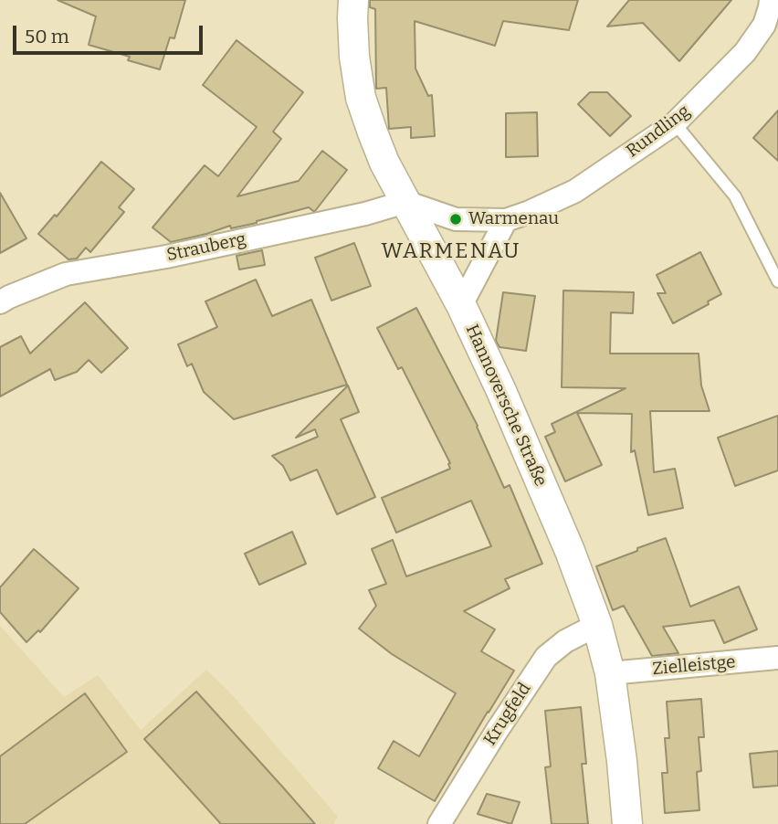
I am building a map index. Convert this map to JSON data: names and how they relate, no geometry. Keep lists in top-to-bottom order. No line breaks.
{"streets":{"street":["Rundling","Strauberg","Hannoversche Straße","Zielleistge","Krugfeld"]},"crossings":[["Rundling","Strauberg"],["Rundling","Hannoversche Straße"],["Strauberg","Hannoversche Straße"],["Hannoversche Straße","Zielleistge"],["Hannoversche Straße","Krugfeld"]],"districts":["WARMENAU"],"places":["Warmenau"],"scale_bar":"50 m"}
